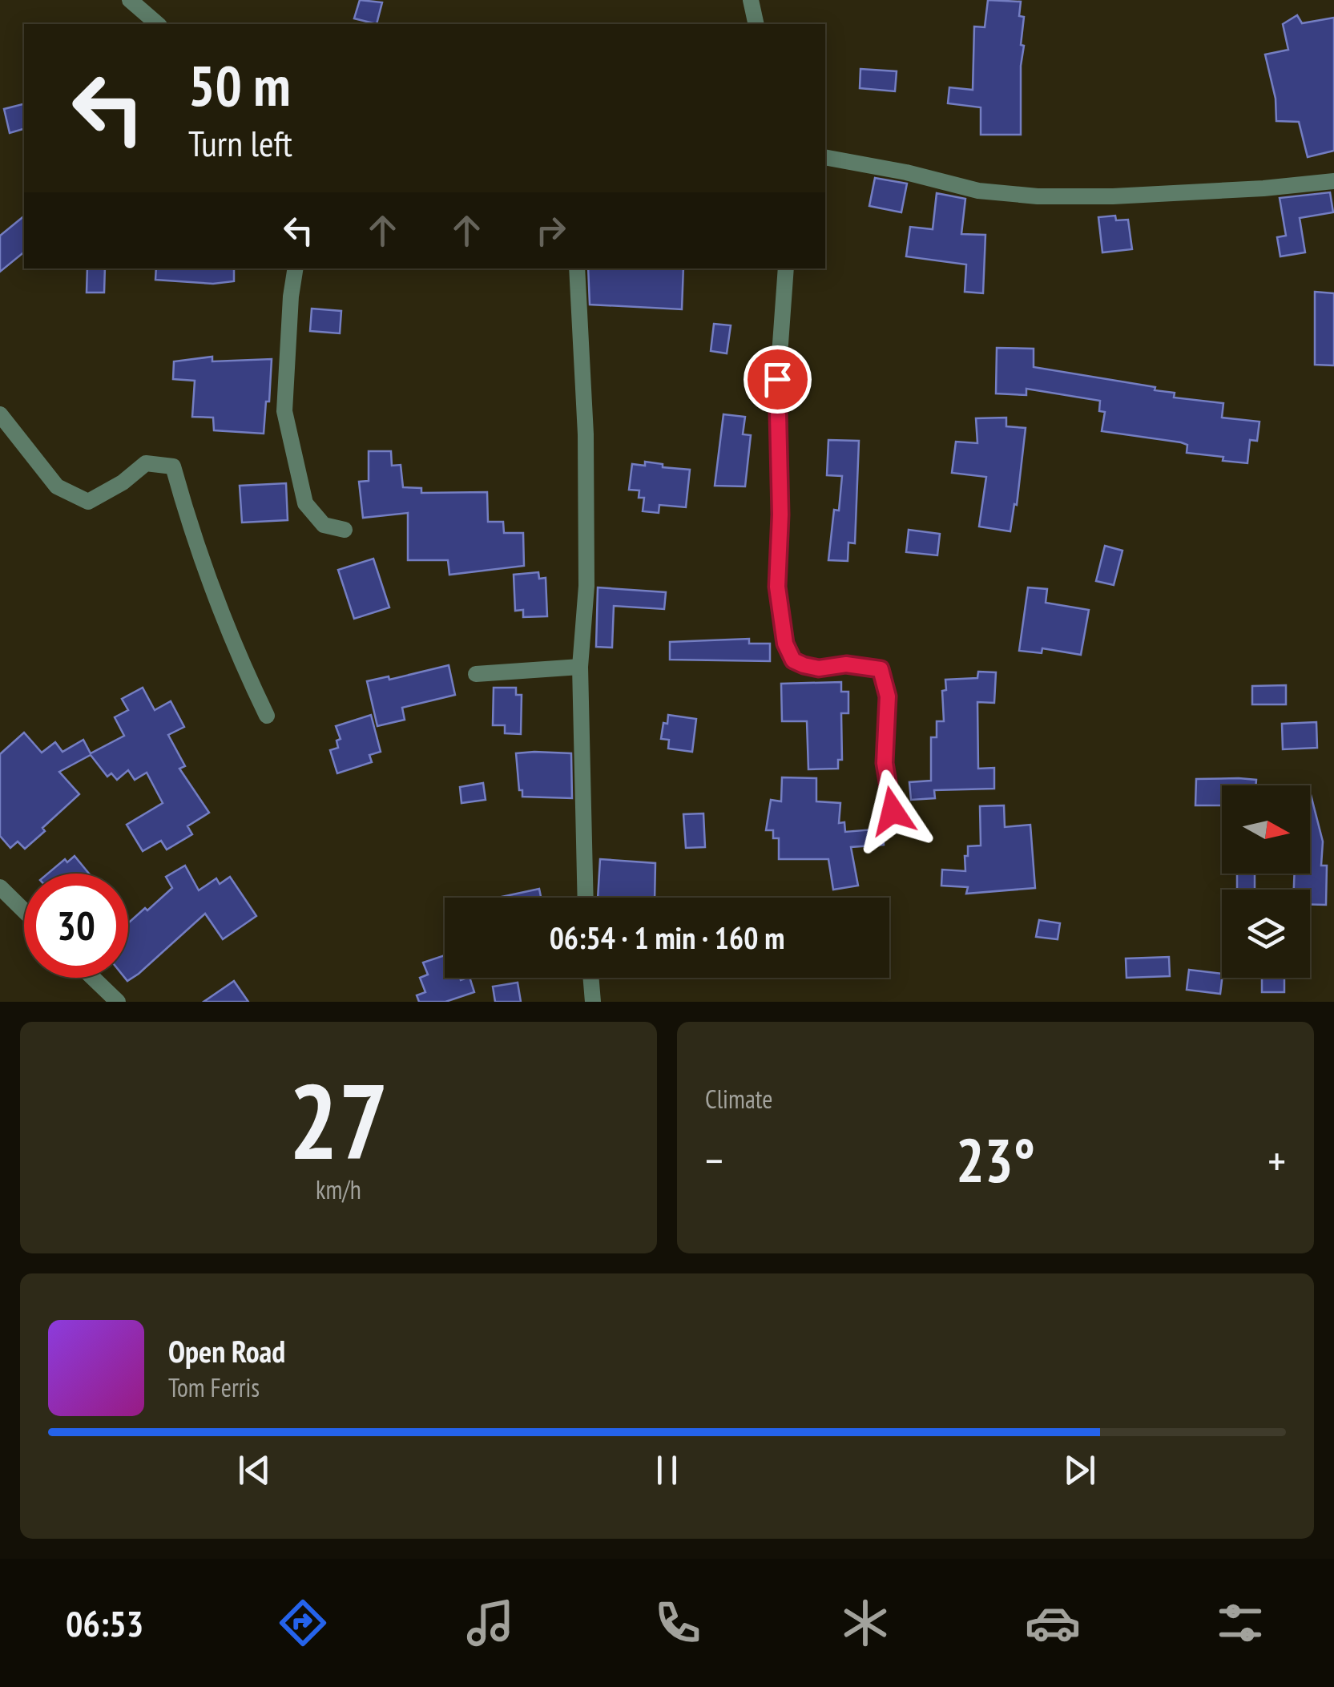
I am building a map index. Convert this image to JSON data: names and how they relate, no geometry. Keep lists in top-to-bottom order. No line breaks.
{"north":"right","page":{"turn":["50 m","Turn left"],"limit":"30","trip":"06:54 · 1 min · 160 m","tile":[["27","km/h"],"Climate"],"heat":["−","23°","+"],"song":["Open Road","Tom Ferris"],"tabs":"06:53"}}
